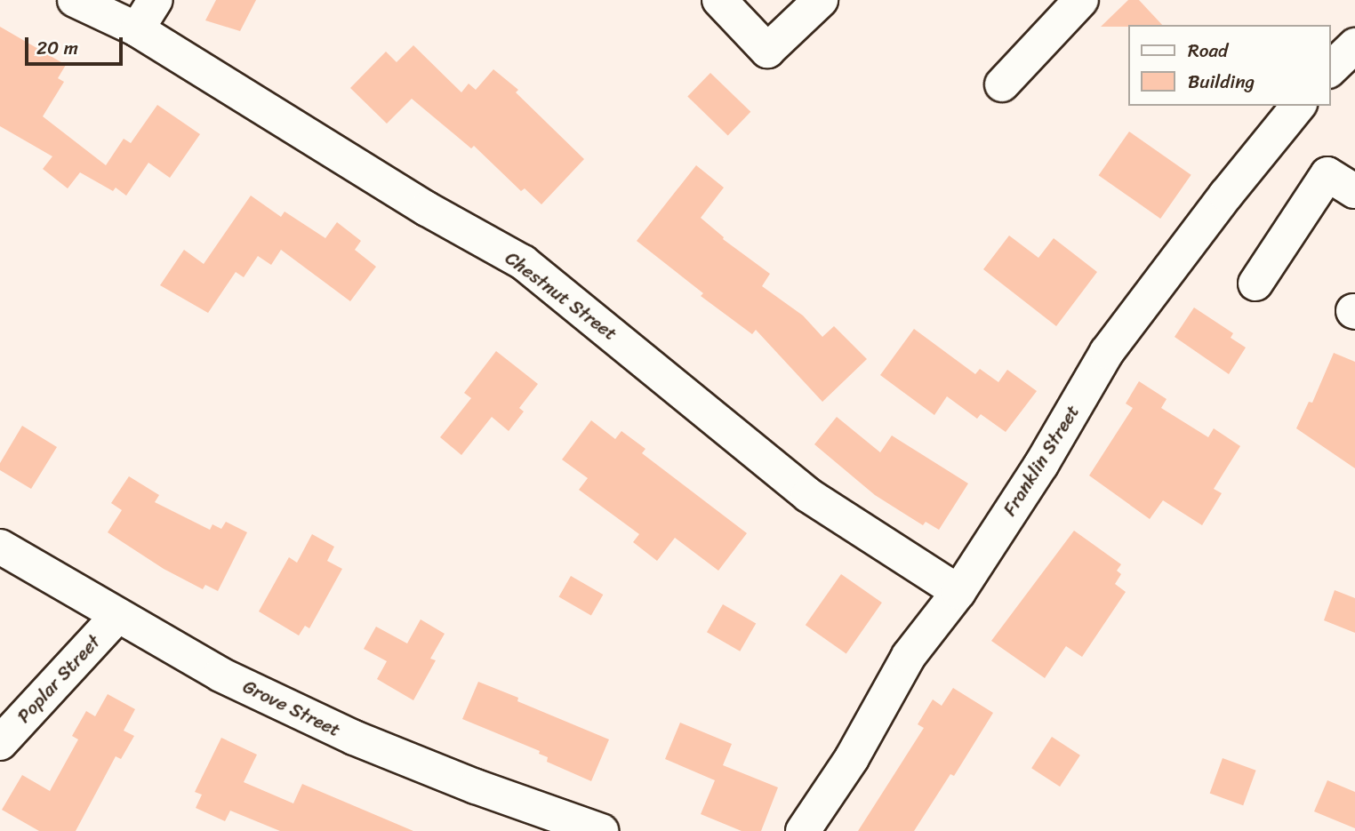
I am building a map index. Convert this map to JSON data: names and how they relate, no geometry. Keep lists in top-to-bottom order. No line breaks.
{"streets":{"street":["Chestnut Street","Franklin Street","Poplar Street","Grove Street"]},"crossings":[["Chestnut Street","Franklin Street"],["Poplar Street","Grove Street"]],"legend":["Road","Building"],"scale_bar":"20 m"}
